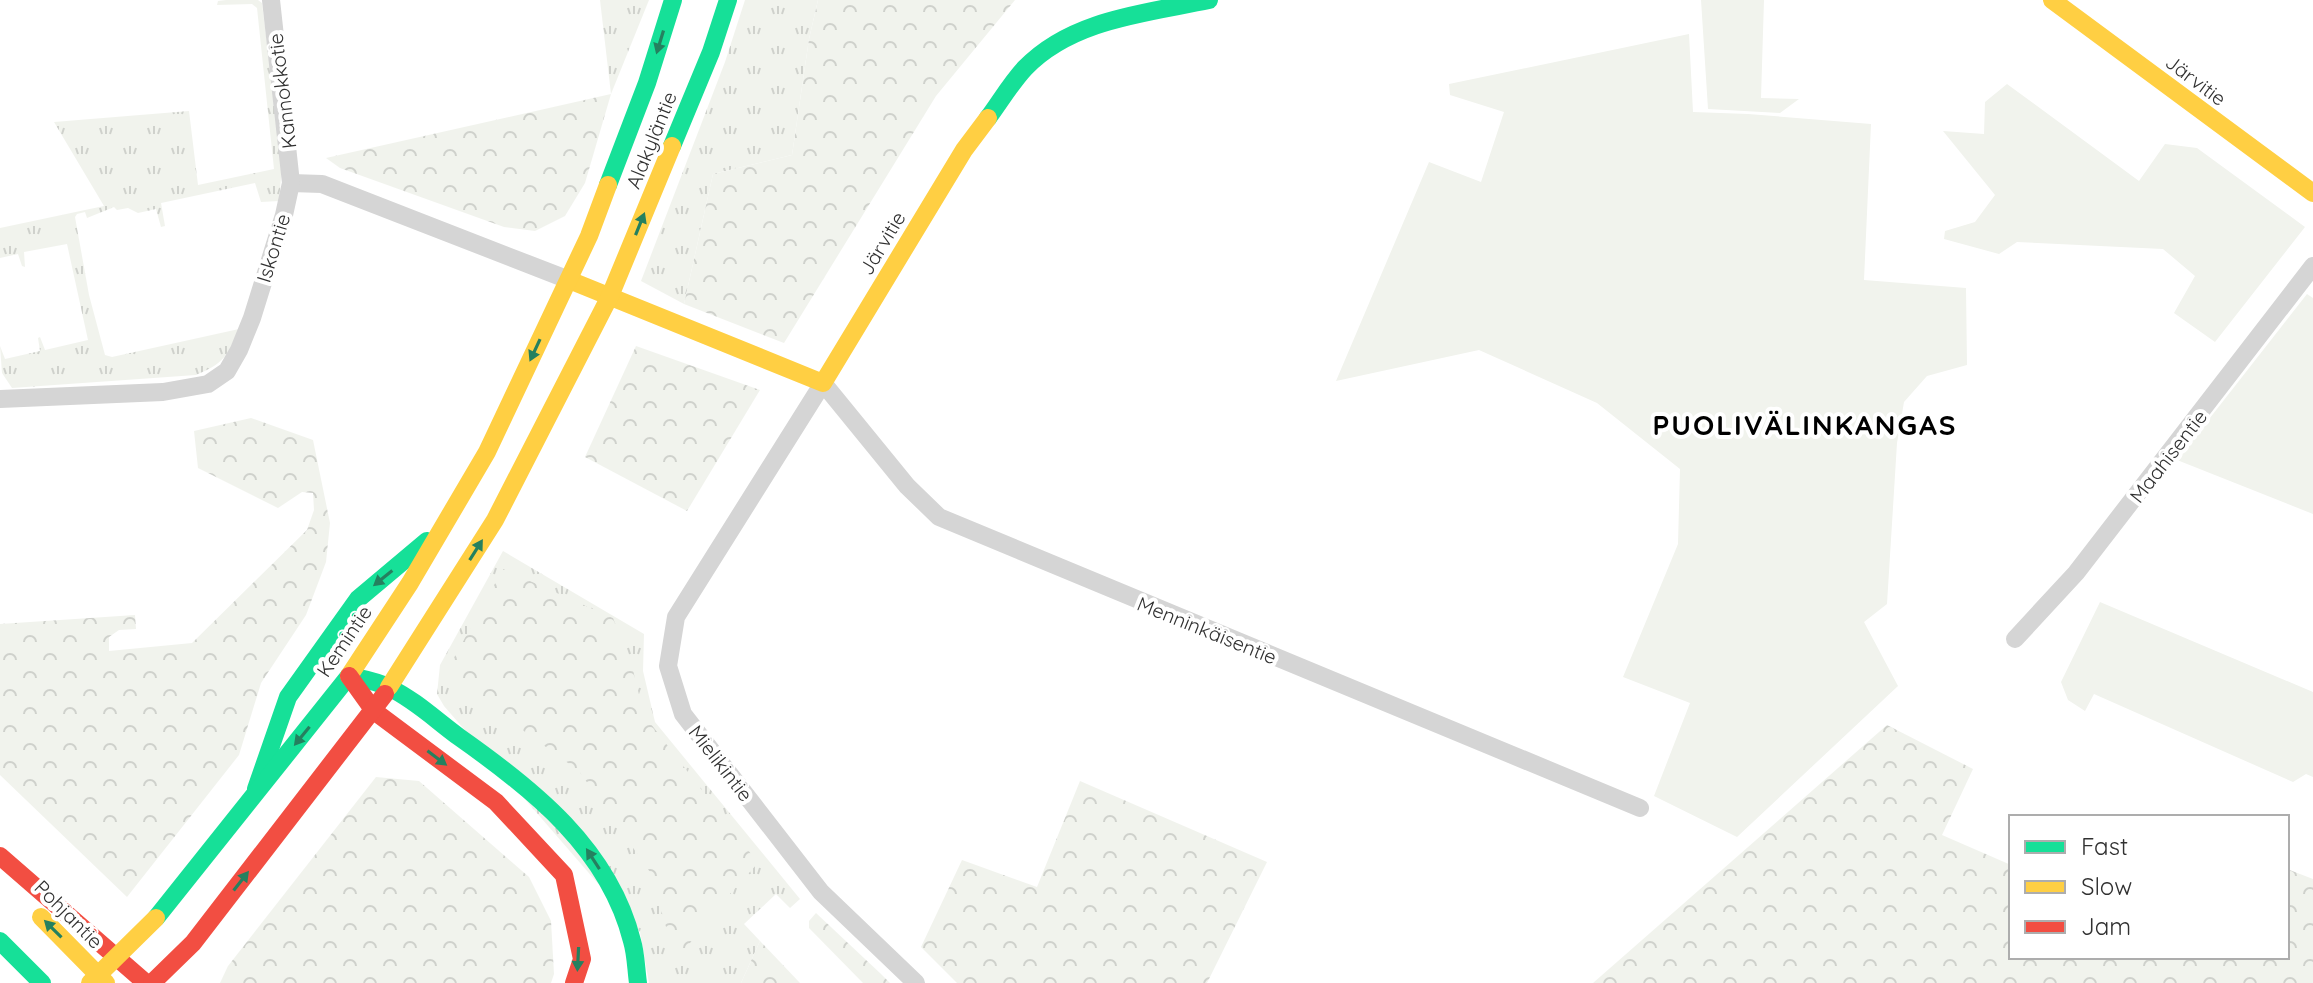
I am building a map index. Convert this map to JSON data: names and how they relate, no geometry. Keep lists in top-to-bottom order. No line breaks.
{"streets":{"main road":["Järvitie","Alakyläntie","Kemintie","Pohjantie"],"street":["Kannokkotie","Iskontie","Maahisentie","Menninkäisentie","Mielikintie"]},"crossings":[["Järvitie","Menninkäisentie"],["Järvitie","Mielikintie"],["Kannokkotie","Iskontie"],["Alakyläntie","Kemintie"],["Menninkäisentie","Mielikintie"]],"districts":["PUOLIVÄLINKANGAS"],"legend":["Fast","Slow","Jam"]}
